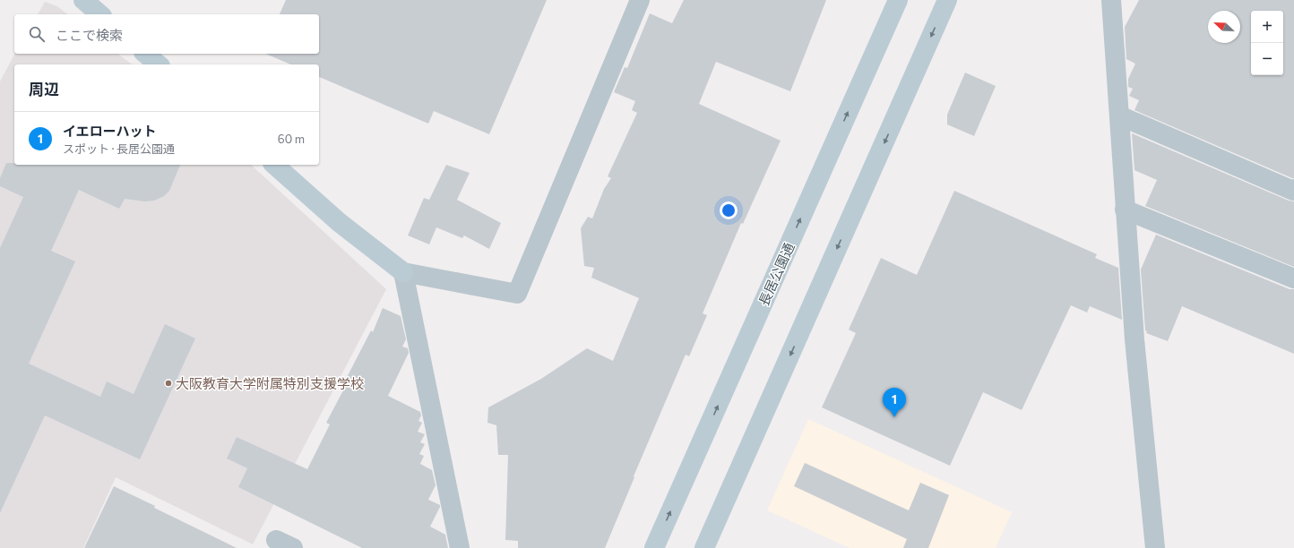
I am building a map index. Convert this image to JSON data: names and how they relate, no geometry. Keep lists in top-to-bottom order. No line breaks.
{"streets":{"main road":["長居公園通"]},"places":["大阪教育大学附属特別支援学校"],"north":"top left","page":{"map_buttons":["+","−"],"search":"ここで検索","heading":"周辺","list":[{"mark":"1","name":"イエローハット","note":"スポット · 長居公園通","value":"60 m"}],"pins":"1"}}
